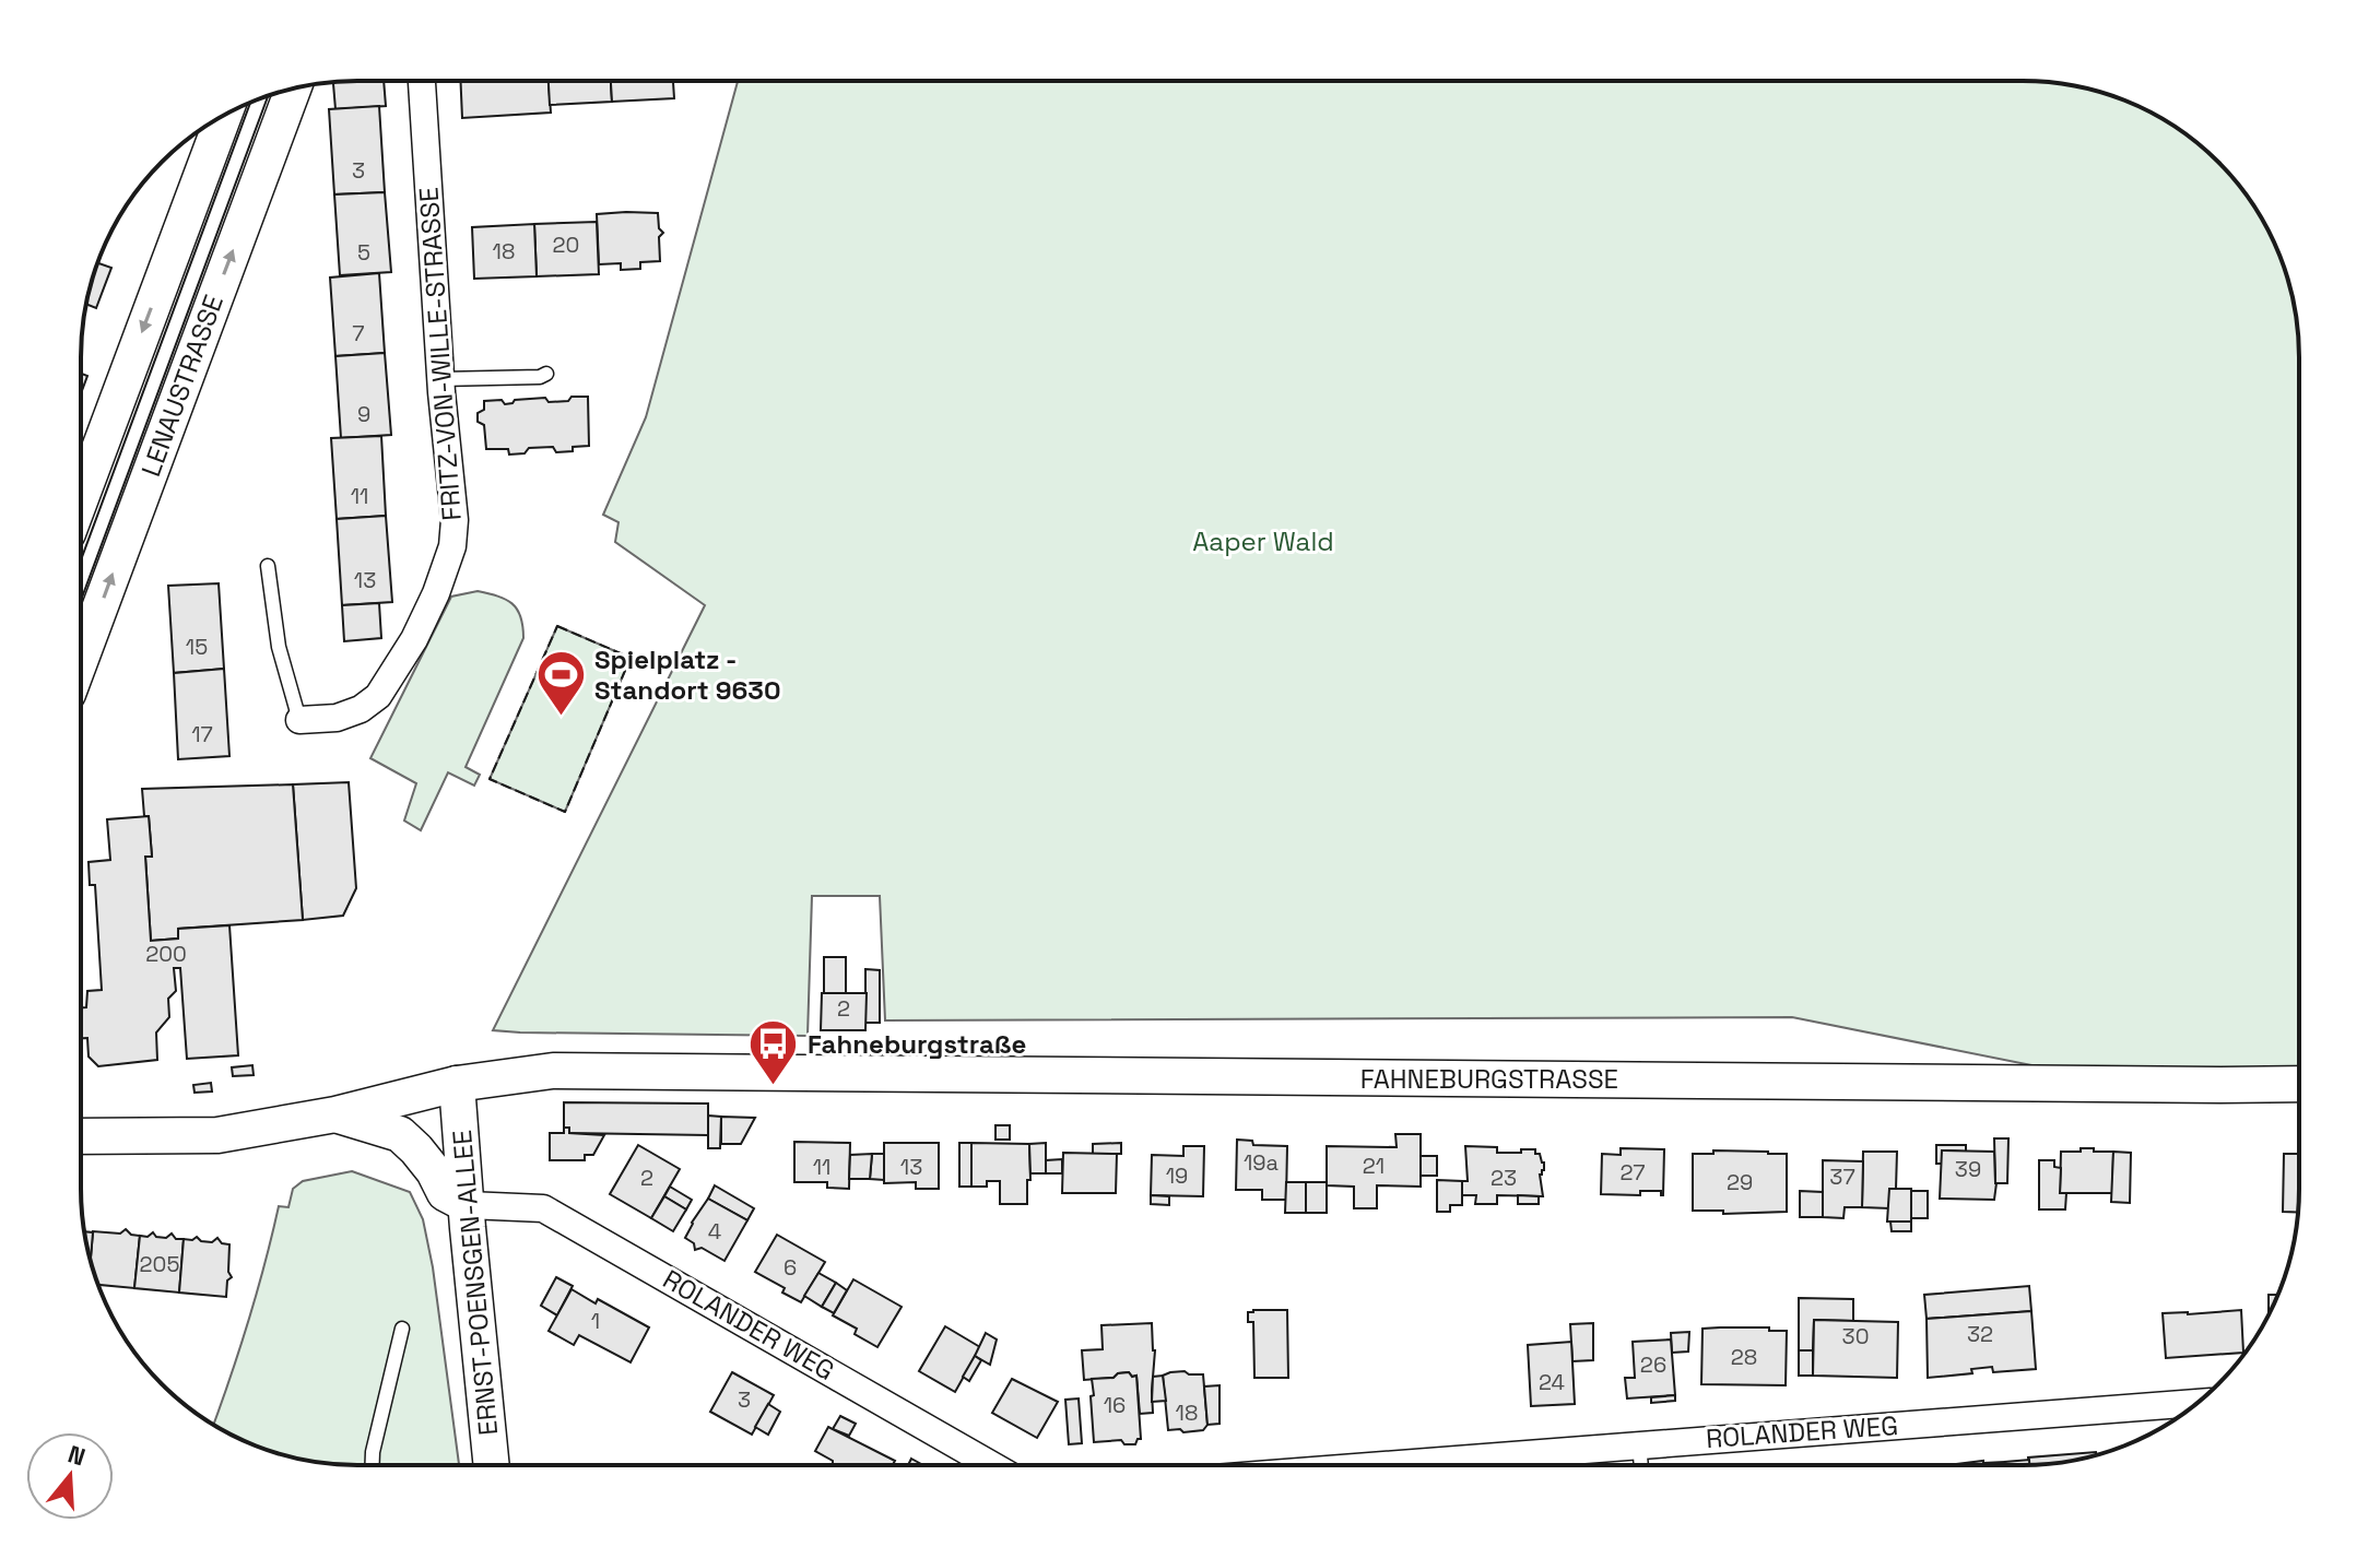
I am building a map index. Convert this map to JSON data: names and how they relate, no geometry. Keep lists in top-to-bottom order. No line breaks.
{"streets":{"street":["FRITZ-VON-WILLE-STRASSE","LENAUSTRASSE","FAHNEBURGSTRASSE","ERNST-POENSGEN-ALLEE","ROLANDER WEG"]},"crossings":[["FAHNEBURGSTRASSE","ERNST-POENSGEN-ALLEE"],["ERNST-POENSGEN-ALLEE","ROLANDER WEG"]],"parks":["Aaper Wald"],"places":{"sports":["Spielplatz - Standort 9630"],"bus stop":["Fahneburgstraße"]},"house_numbers":["3","20","18","5","7","9","11","13","15","17","200","2","19a","21","11","13","39","27","19","37","2","23","29","4","205","6","1","32","30","28","26","24","3","16","18"],"north":"top"}
